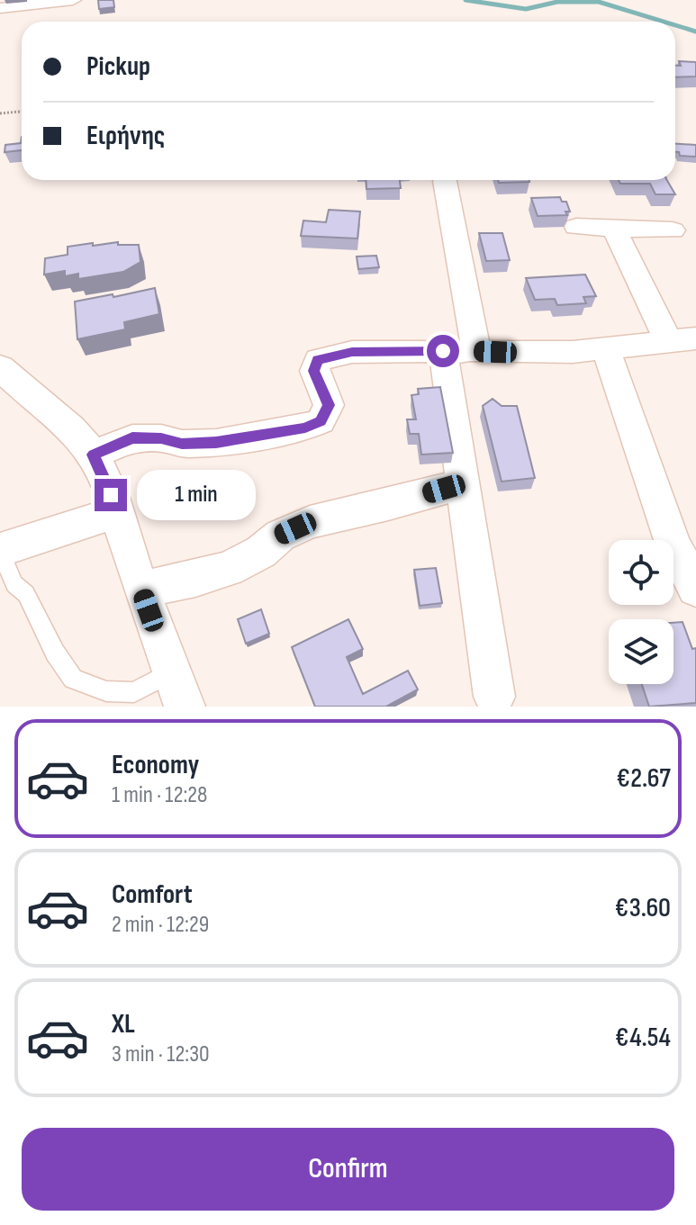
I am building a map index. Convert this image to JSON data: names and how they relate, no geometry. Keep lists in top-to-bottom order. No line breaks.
{"page":{"banner":["Pickup","Ειρήνης"],"bubble":"1 min","list":[{"name":"Economy","note":"1 min · 12:28","value":"€2.67"},{"name":"Comfort","note":"2 min · 12:29","value":"€3.60"},{"name":"XL","note":"3 min · 12:30","value":"€4.54"}],"buttons":"Confirm"}}
